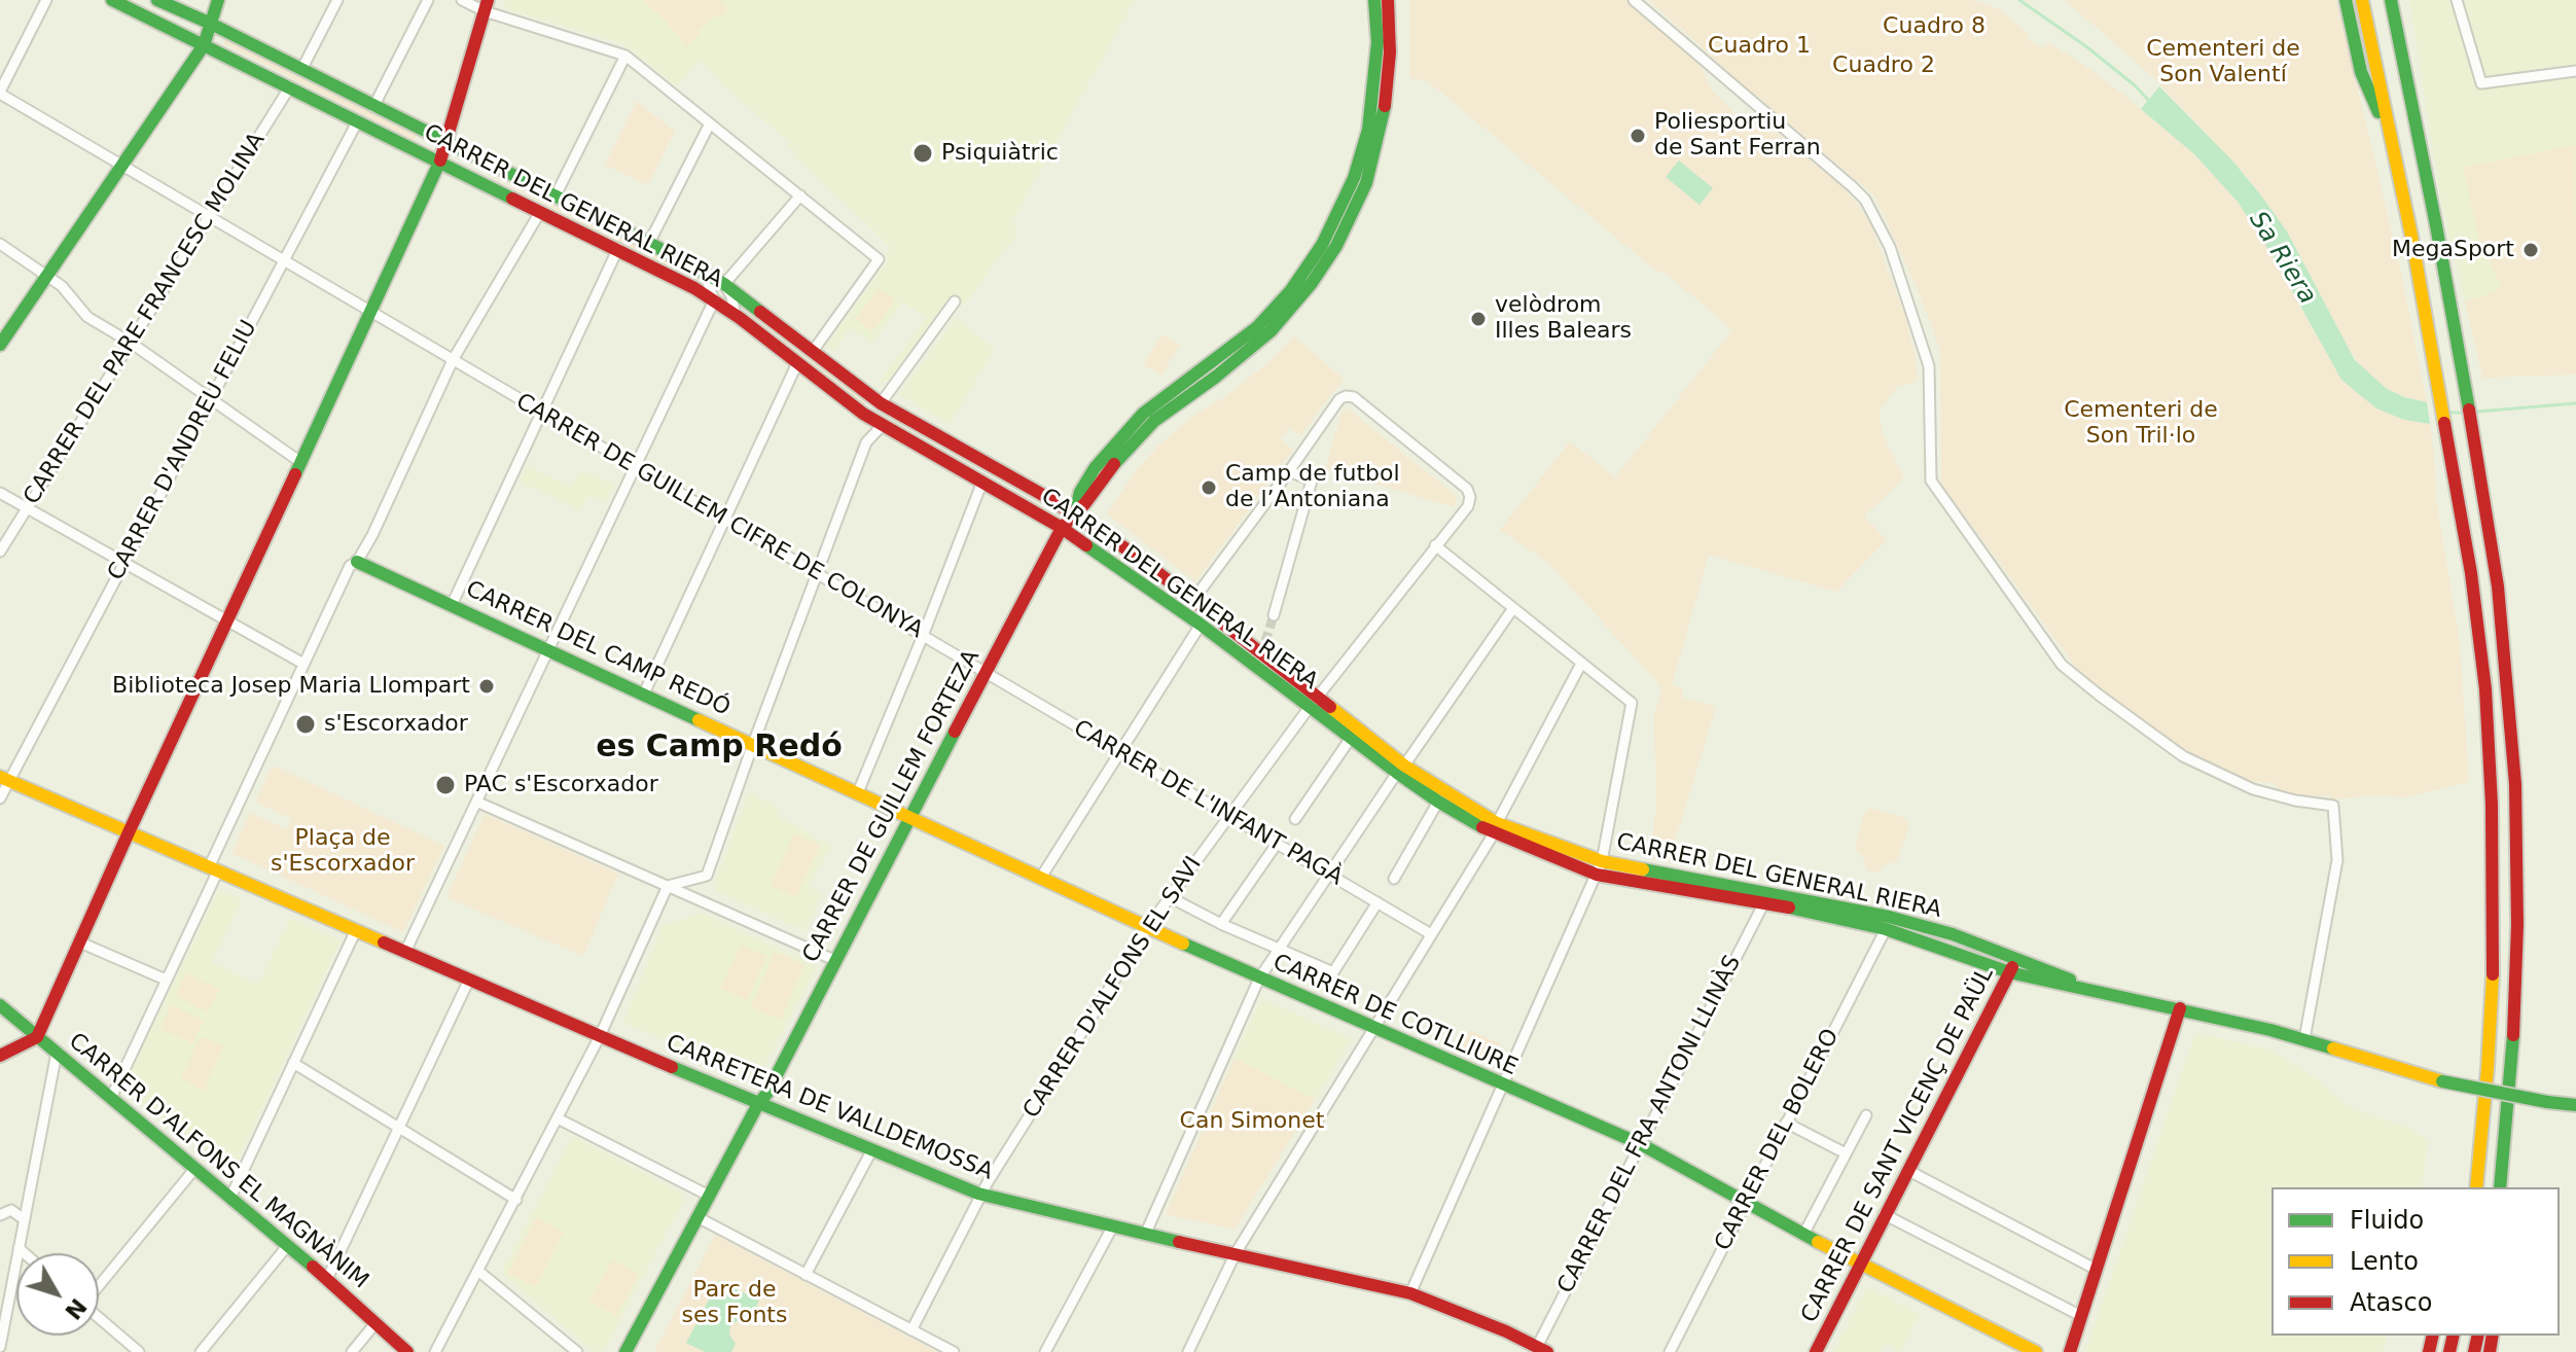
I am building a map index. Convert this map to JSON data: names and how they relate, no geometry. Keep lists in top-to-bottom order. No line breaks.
{"streets":{"main road":["CARRER DEL GENERAL RIERA","CARRER DEL CAMP REDÓ","CARRER DE GUILLEM FORTEZA","CARRER DE COTLLIURE","CARRETERA DE VALLDEMOSSA","CARRER DE SANT VICENÇ DE PAÜL","CARRER D'ALFONS EL MAGNÀNIM"],"street":["CARRER DEL PARE FRANCESC MOLINA","CARRER D'ANDREU FELIU","CARRER DE GUILLEM CIFRE DE COLONYA","CARRER DE L'INFANT PAGÀ","CARRER D'ALFONS EL SAVI","CARRER DEL FRA ANTONI LLINÀS","CARRER DEL BOLERO"]},"crossings":[["CARRER DEL GENERAL RIERA","CARRER DEL PARE FRANCESC MOLINA"],["CARRER DEL GENERAL RIERA","CARRER D'ANDREU FELIU"],["CARRER DEL GENERAL RIERA","CARRER DE GUILLEM FORTEZA"],["CARRER DEL GENERAL RIERA","CARRER D'ALFONS EL SAVI"],["CARRER DEL GENERAL RIERA","CARRER DEL FRA ANTONI LLINÀS"],["CARRER DEL GENERAL RIERA","CARRER DEL BOLERO"],["CARRER DEL GENERAL RIERA","CARRER DE SANT VICENÇ DE PAÜL"],["CARRER DEL PARE FRANCESC MOLINA","CARRER DE GUILLEM CIFRE DE COLONYA"],["CARRER D'ANDREU FELIU","CARRER DE GUILLEM CIFRE DE COLONYA"],["CARRER D'ANDREU FELIU","CARRETERA DE VALLDEMOSSA"],["CARRER DE GUILLEM CIFRE DE COLONYA","CARRER DE L'INFANT PAGÀ"],["CARRER DE GUILLEM CIFRE DE COLONYA","CARRER DE GUILLEM FORTEZA"],["CARRER DEL CAMP REDÓ","CARRER DE GUILLEM FORTEZA"],["CARRER DEL CAMP REDÓ","CARRER DE COTLLIURE"],["CARRER DE L'INFANT PAGÀ","CARRER DE GUILLEM FORTEZA"],["CARRER DE L'INFANT PAGÀ","CARRER D'ALFONS EL SAVI"],["CARRER DE GUILLEM FORTEZA","CARRER DE COTLLIURE"],["CARRER DE GUILLEM FORTEZA","CARRETERA DE VALLDEMOSSA"],["CARRER D'ALFONS EL SAVI","CARRER DE COTLLIURE"],["CARRER D'ALFONS EL SAVI","CARRETERA DE VALLDEMOSSA"],["CARRER DE COTLLIURE","CARRER DEL FRA ANTONI LLINÀS"],["CARRER DE COTLLIURE","CARRER DEL BOLERO"],["CARRER DE COTLLIURE","CARRER DE SANT VICENÇ DE PAÜL"],["CARRETERA DE VALLDEMOSSA","CARRER DEL FRA ANTONI LLINÀS"]],"districts":["es Camp Redó"],"water":["Sa Riera"],"parks":["Cuadro 8","Cuadro 1","Cementeri de Son Valentí","Cuadro 2","Cementeri de Son Tril·lo","Plaça de s'Escorxador","Can Simonet","Parc de ses Fonts"],"places":["Poliesportiu de Sant Ferran","Psiquiàtric","MegaSport","velòdrom Illes Balears","Camp de futbol de l’Antoniana","Biblioteca Josep Maria Llompart","s'Escorxador","PAC s'Escorxador"],"legend":["Fluido","Lento","Atasco"],"north":"bottom right"}
